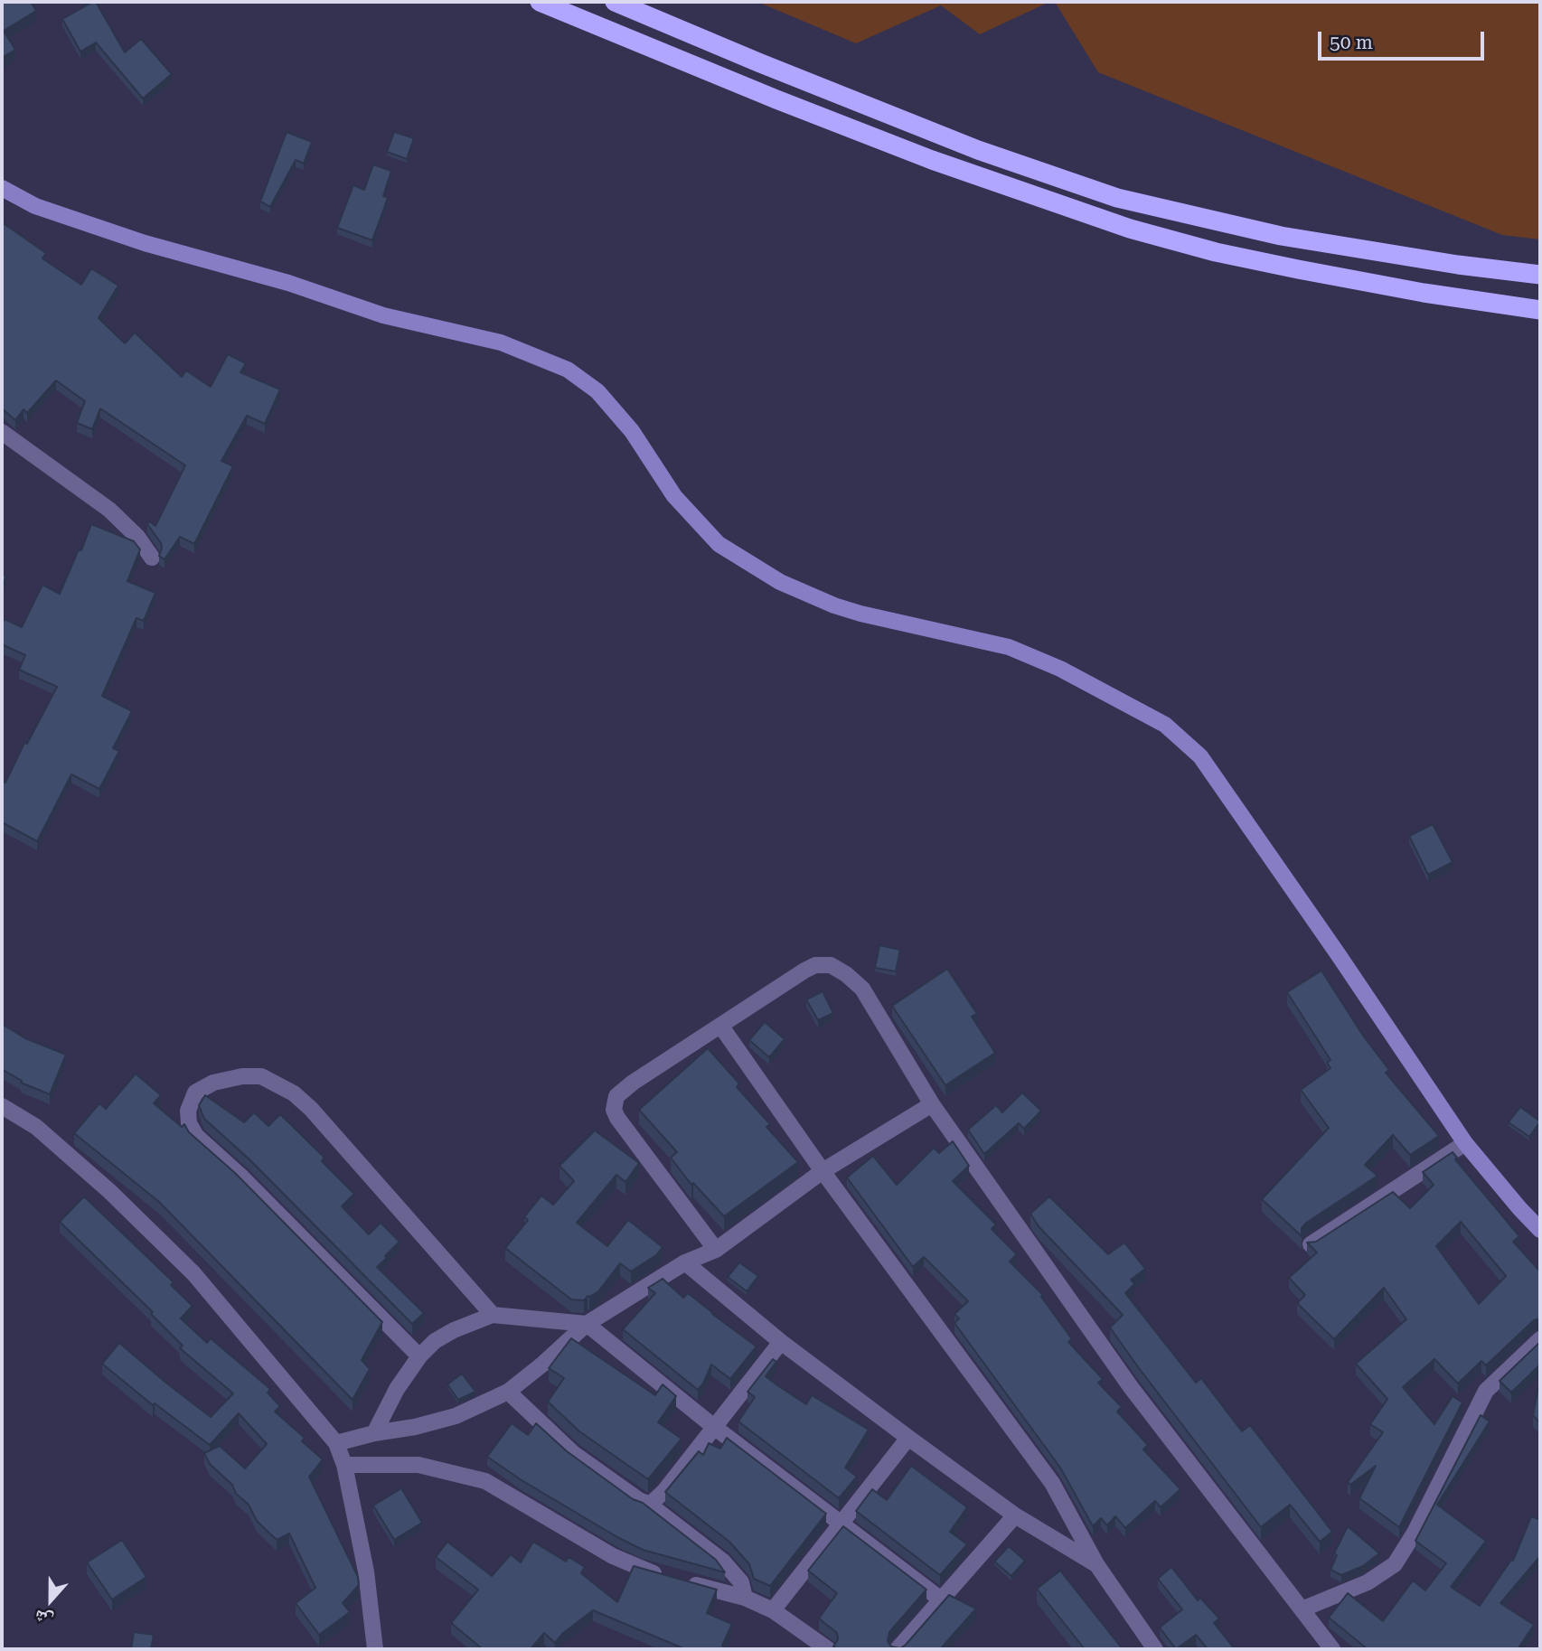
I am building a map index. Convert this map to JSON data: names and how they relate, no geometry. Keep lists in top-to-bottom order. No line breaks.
{"scale_bar":"50 m","north":"bottom"}
